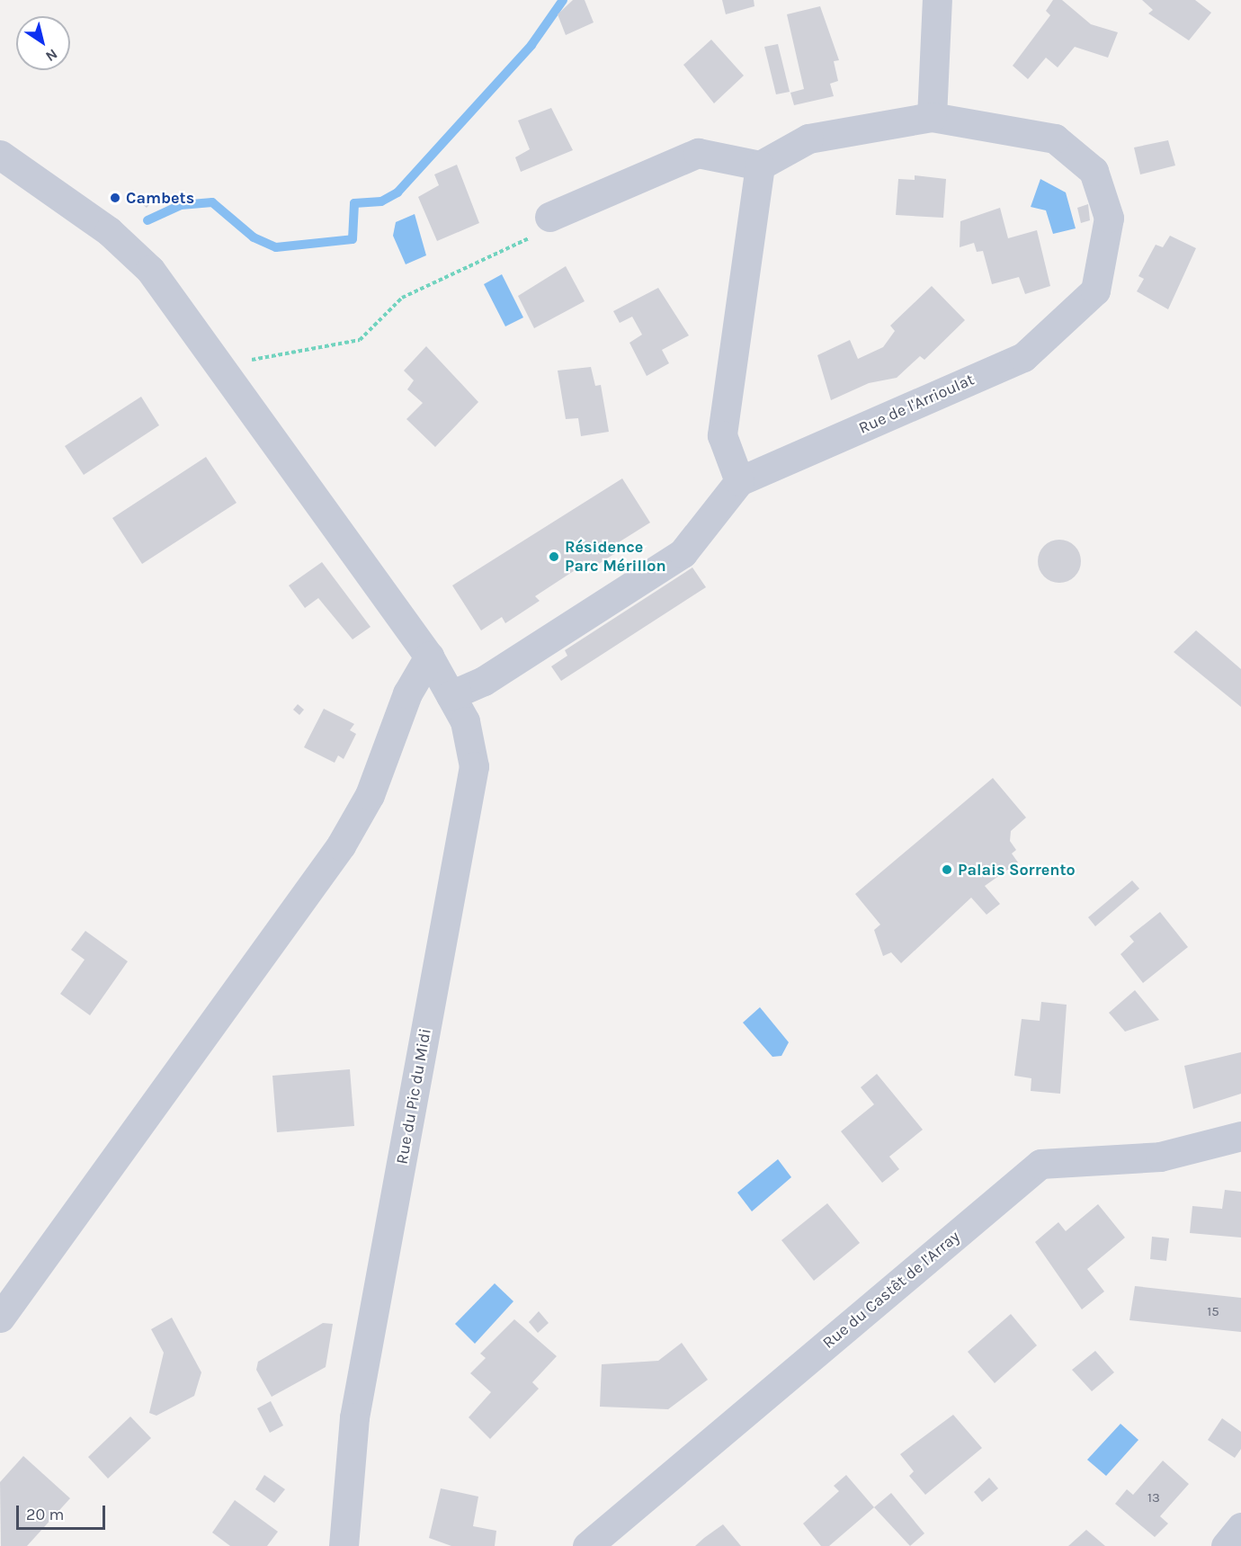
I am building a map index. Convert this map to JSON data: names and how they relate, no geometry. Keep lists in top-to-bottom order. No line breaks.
{"streets":{"street":["Rue de l'Arrioulat","Rue du Pic du Midi","Rue du Castêt de l'Array"]},"places":["Cambets","Résidence Parc Mérillon","Palais Sorrento"],"house_numbers":["15","13"],"scale_bar":"20 m","north":"bottom right"}
